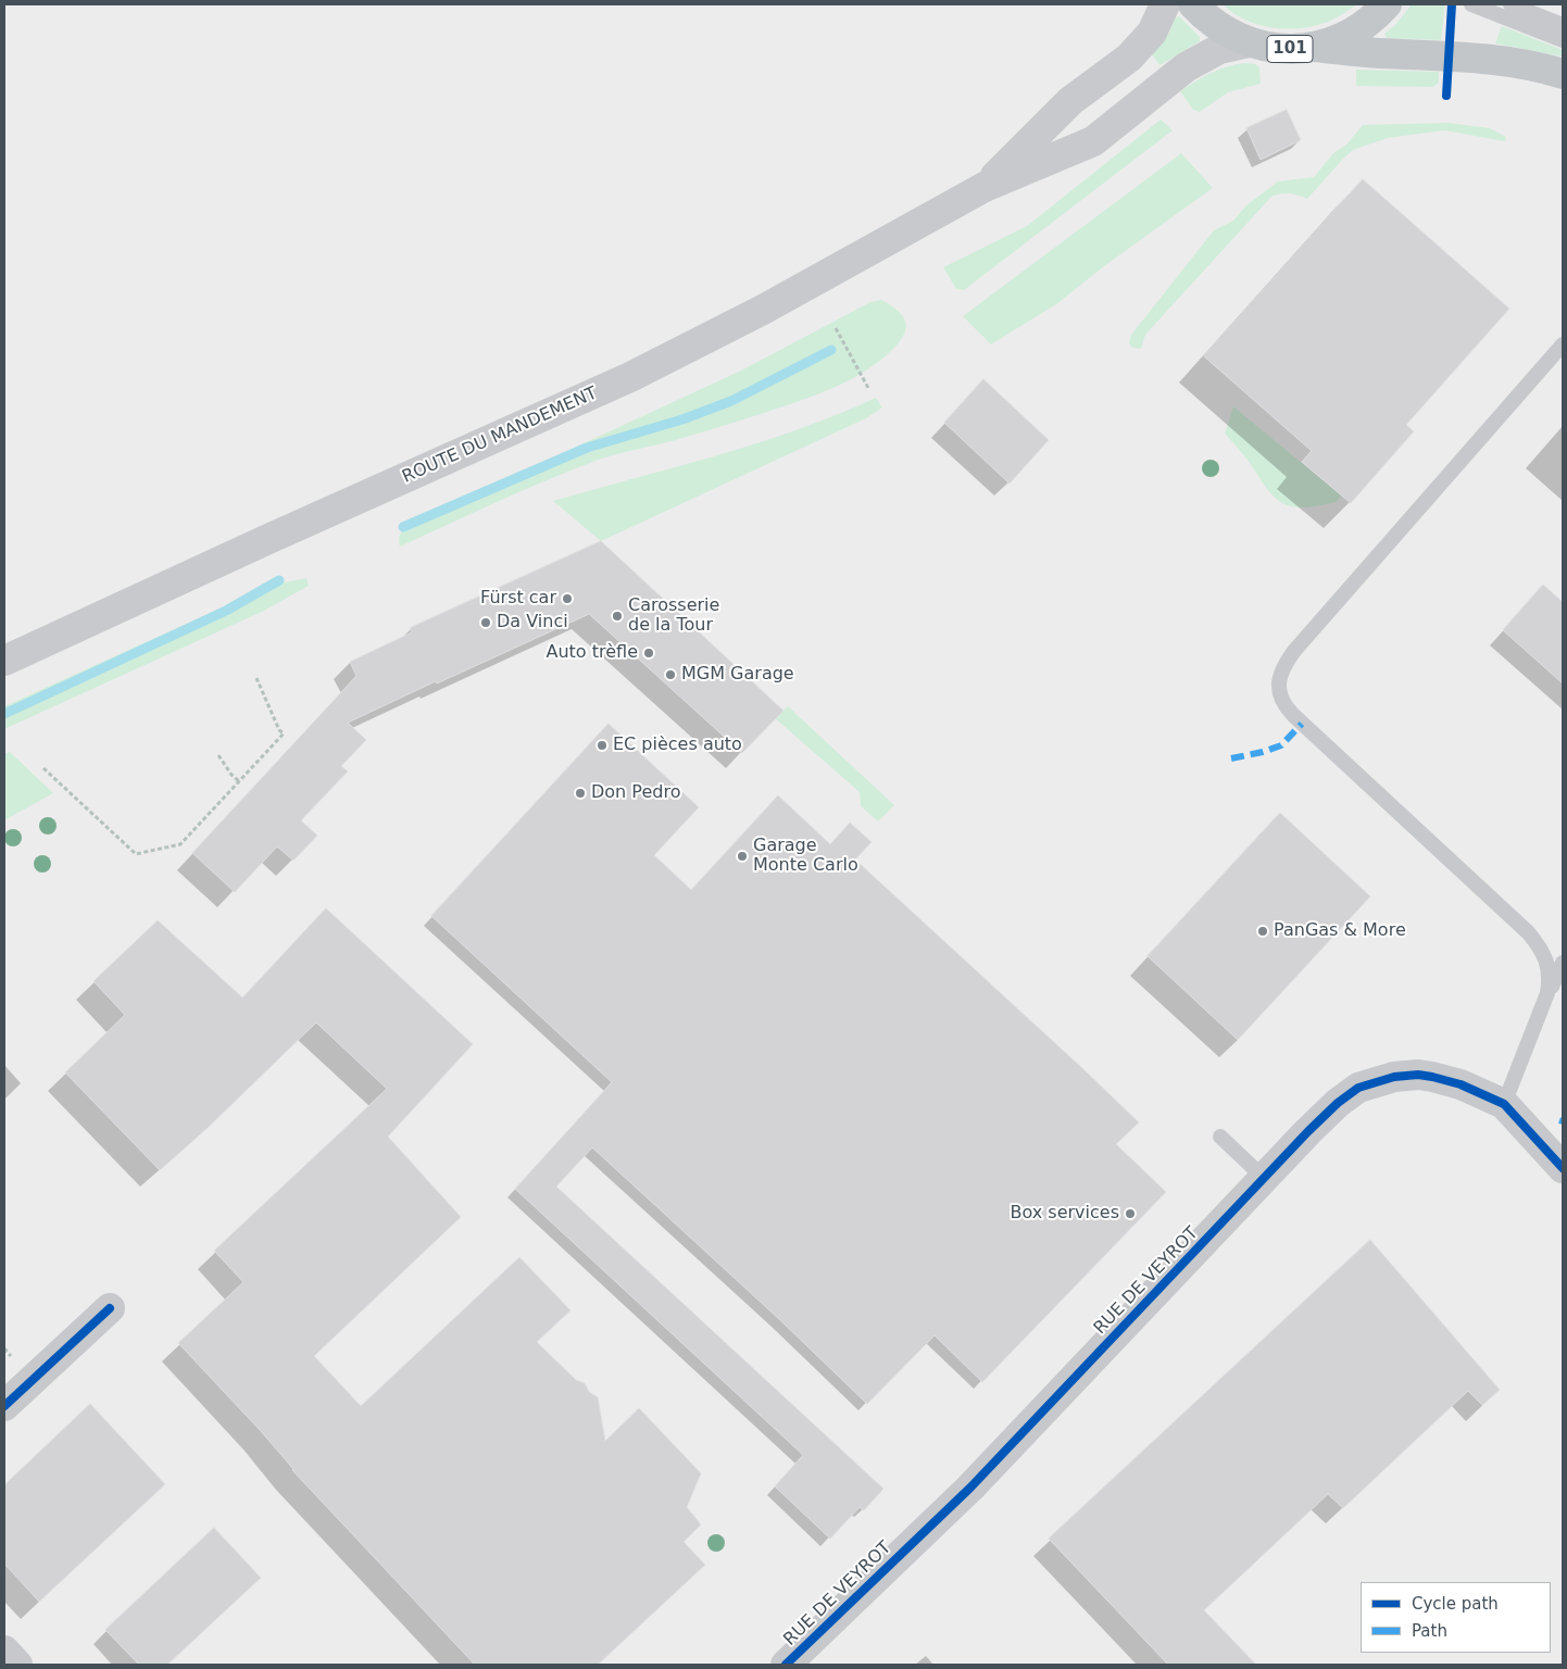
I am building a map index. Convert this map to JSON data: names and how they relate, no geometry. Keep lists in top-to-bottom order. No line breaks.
{"streets":{"main road":["101","ROUTE DU MANDEMENT"],"street":["RUE DE VEYROT"]},"crossings":[["101","ROUTE DU MANDEMENT"]],"places":["Fürst car","Carosserie de la Tour","Da Vinci","Auto trèfle","MGM Garage","EC pièces auto","Don Pedro","Garage Monte Carlo","PanGas & More","Box services"],"legend":["Cycle path","Path"]}
